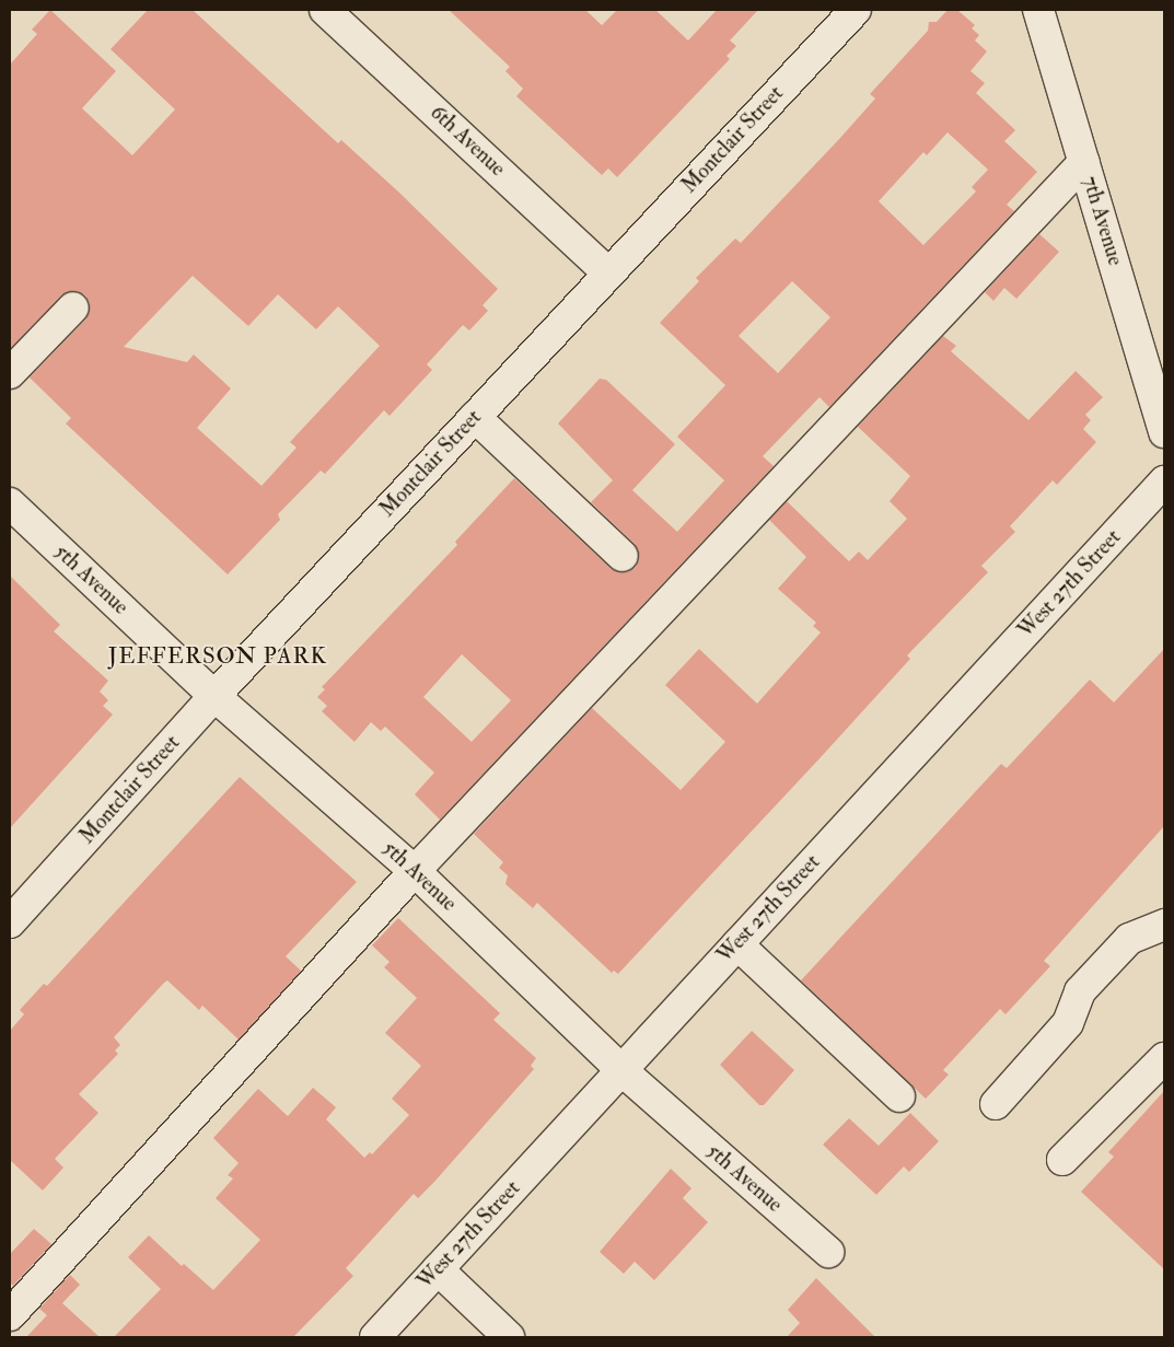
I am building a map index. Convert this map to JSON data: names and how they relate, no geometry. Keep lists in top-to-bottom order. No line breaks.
{"streets":{"street":["Montclair Street","6th Avenue","7th Avenue","5th Avenue","West 27th Street"]},"crossings":[["Montclair Street","6th Avenue"],["Montclair Street","5th Avenue"],["5th Avenue","West 27th Street"]],"districts":["JEFFERSON PARK"]}
